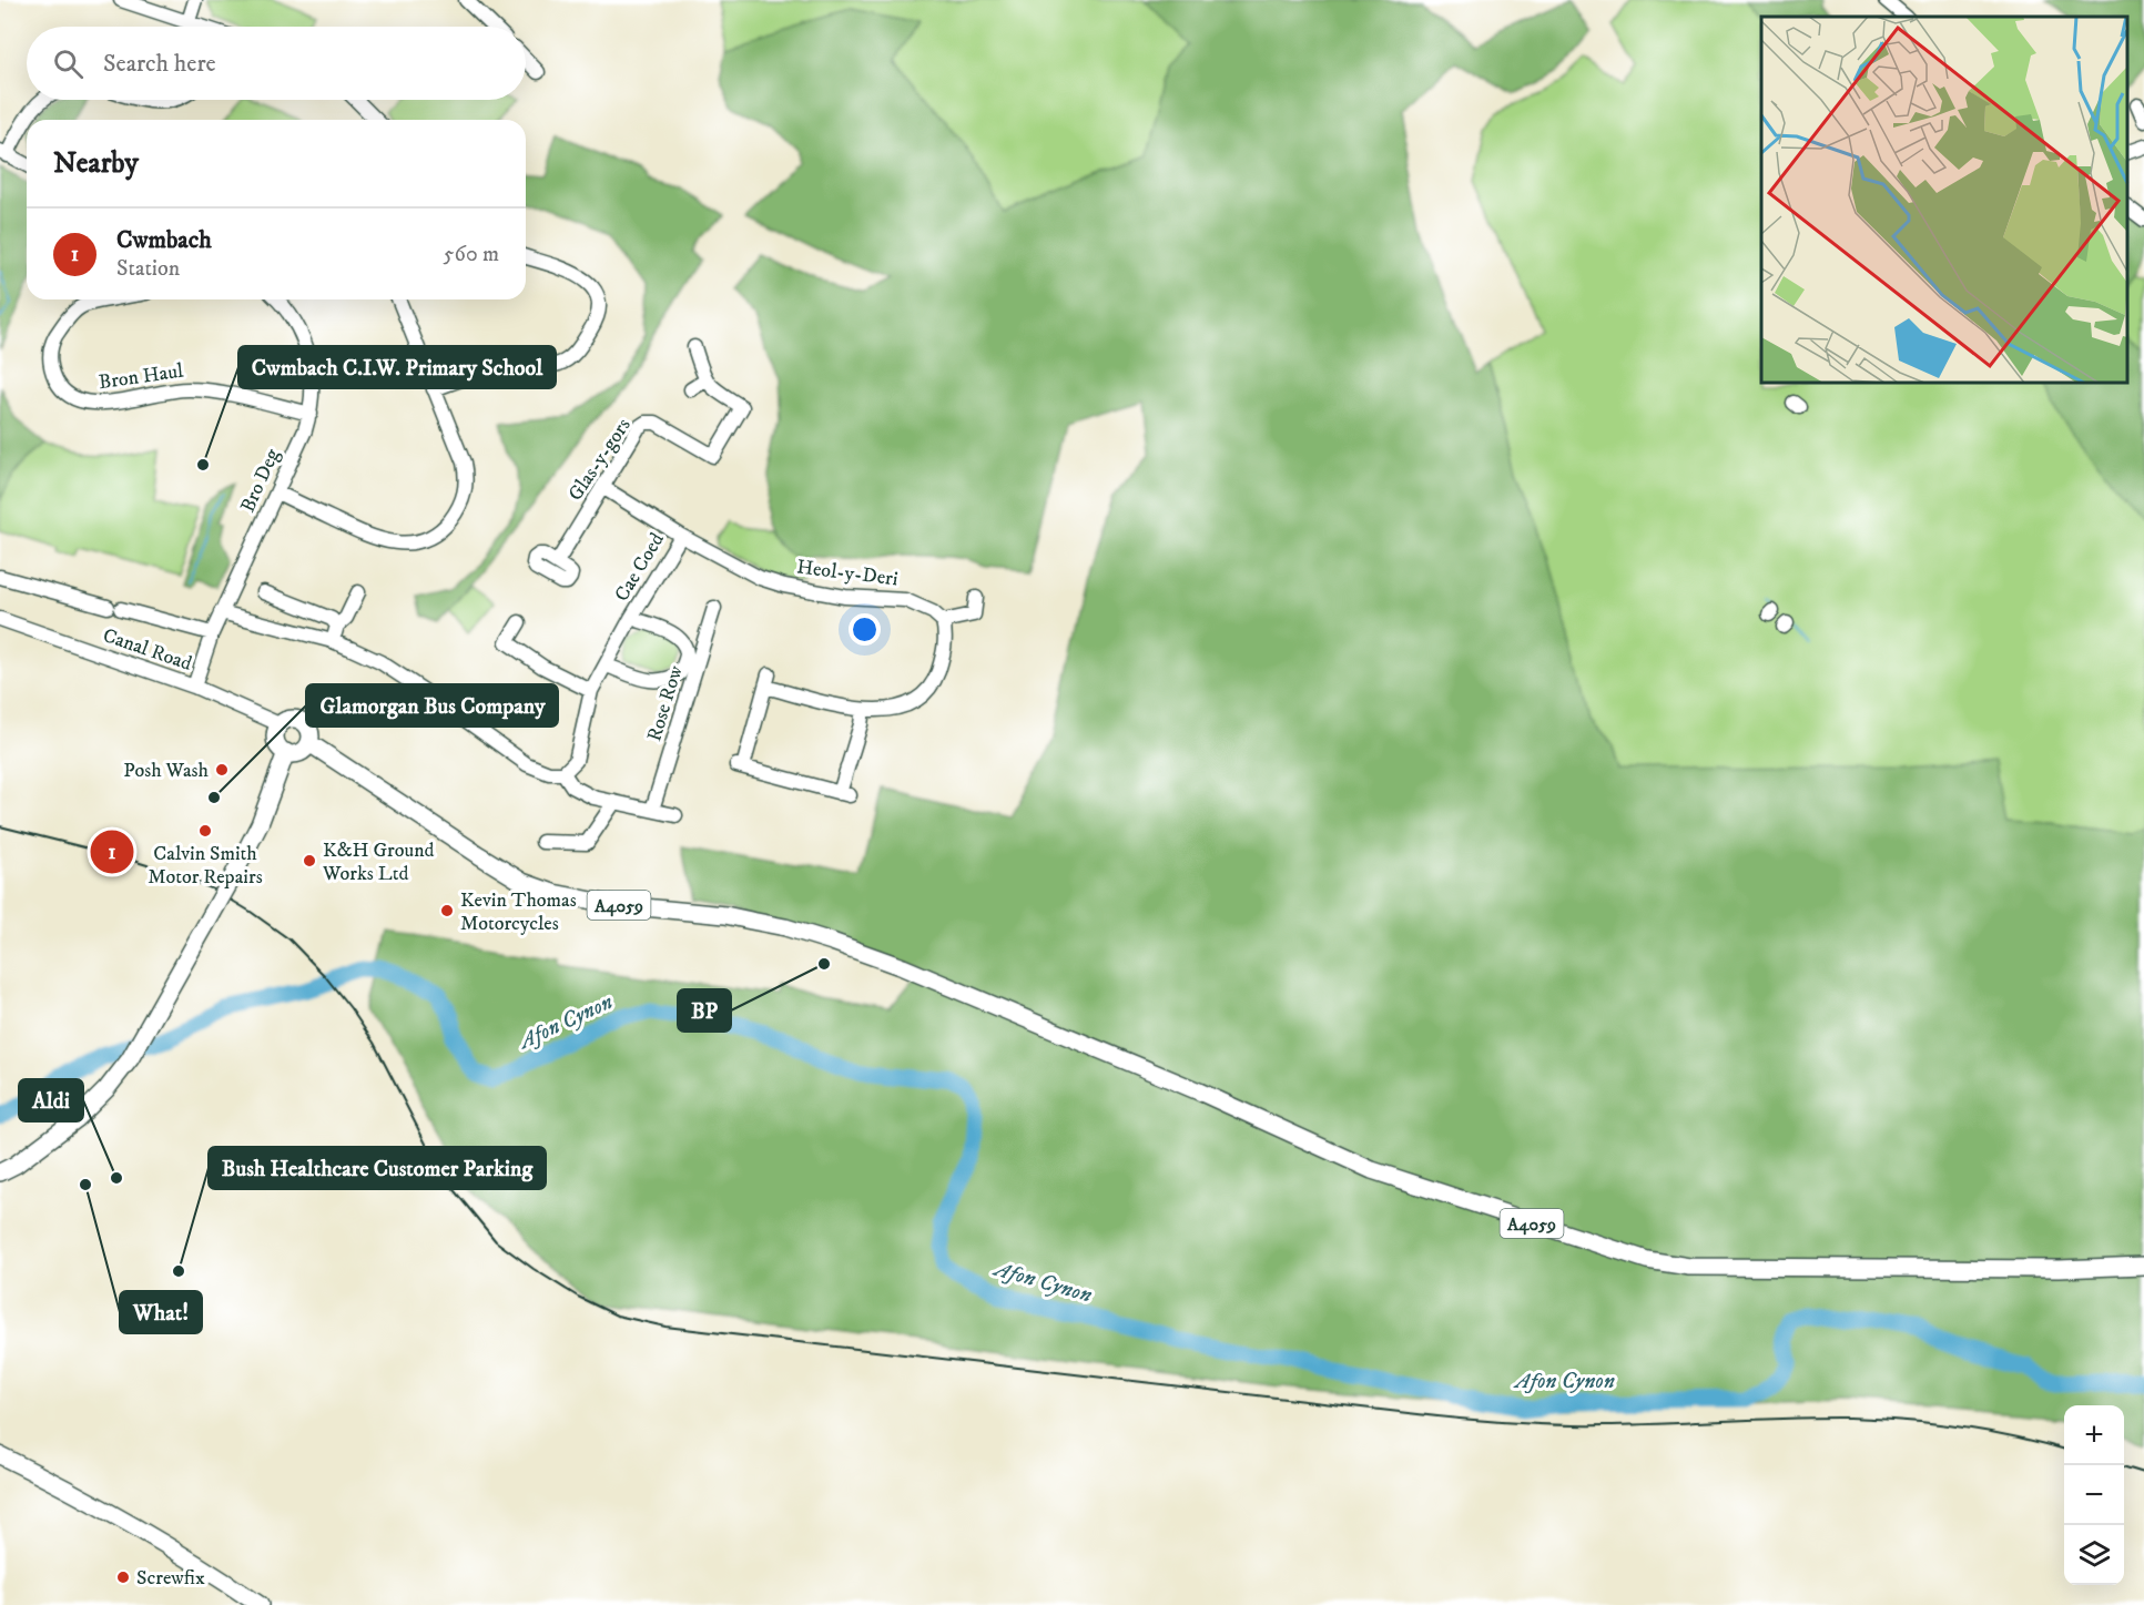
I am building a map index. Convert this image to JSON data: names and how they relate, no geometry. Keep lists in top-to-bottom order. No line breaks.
{"streets":{"main road":["A4059"],"street":["Bron Haul","Glas-y-gors","Bro Deg","Cae Coed","Heol-y-Deri","Canal Road","Rose Row"]},"crossings":[["Bron Haul","Bro Deg"],["Glas-y-gors","Heol-y-Deri"],["Bro Deg","Canal Road"],["Cae Coed","Heol-y-Deri"],["Canal Road","A4059"]],"water":["Afon Cynon"],"places":["Cwmbach C.I.W. Primary School","Posh Wash","Glamorgan Bus Company","Calvin Smith Motor Repairs","K&H Ground Works Ltd","Kevin Thomas Motorcycles","BP","Aldi","What!","Bush Healthcare Customer Parking","Screwfix"],"page":{"search":"Search here","heading":"Nearby","list":[{"mark":"1","name":"Cwmbach","note":"Station","value":"560 m"}],"pins":"1","map_buttons":["+","−"]}}
